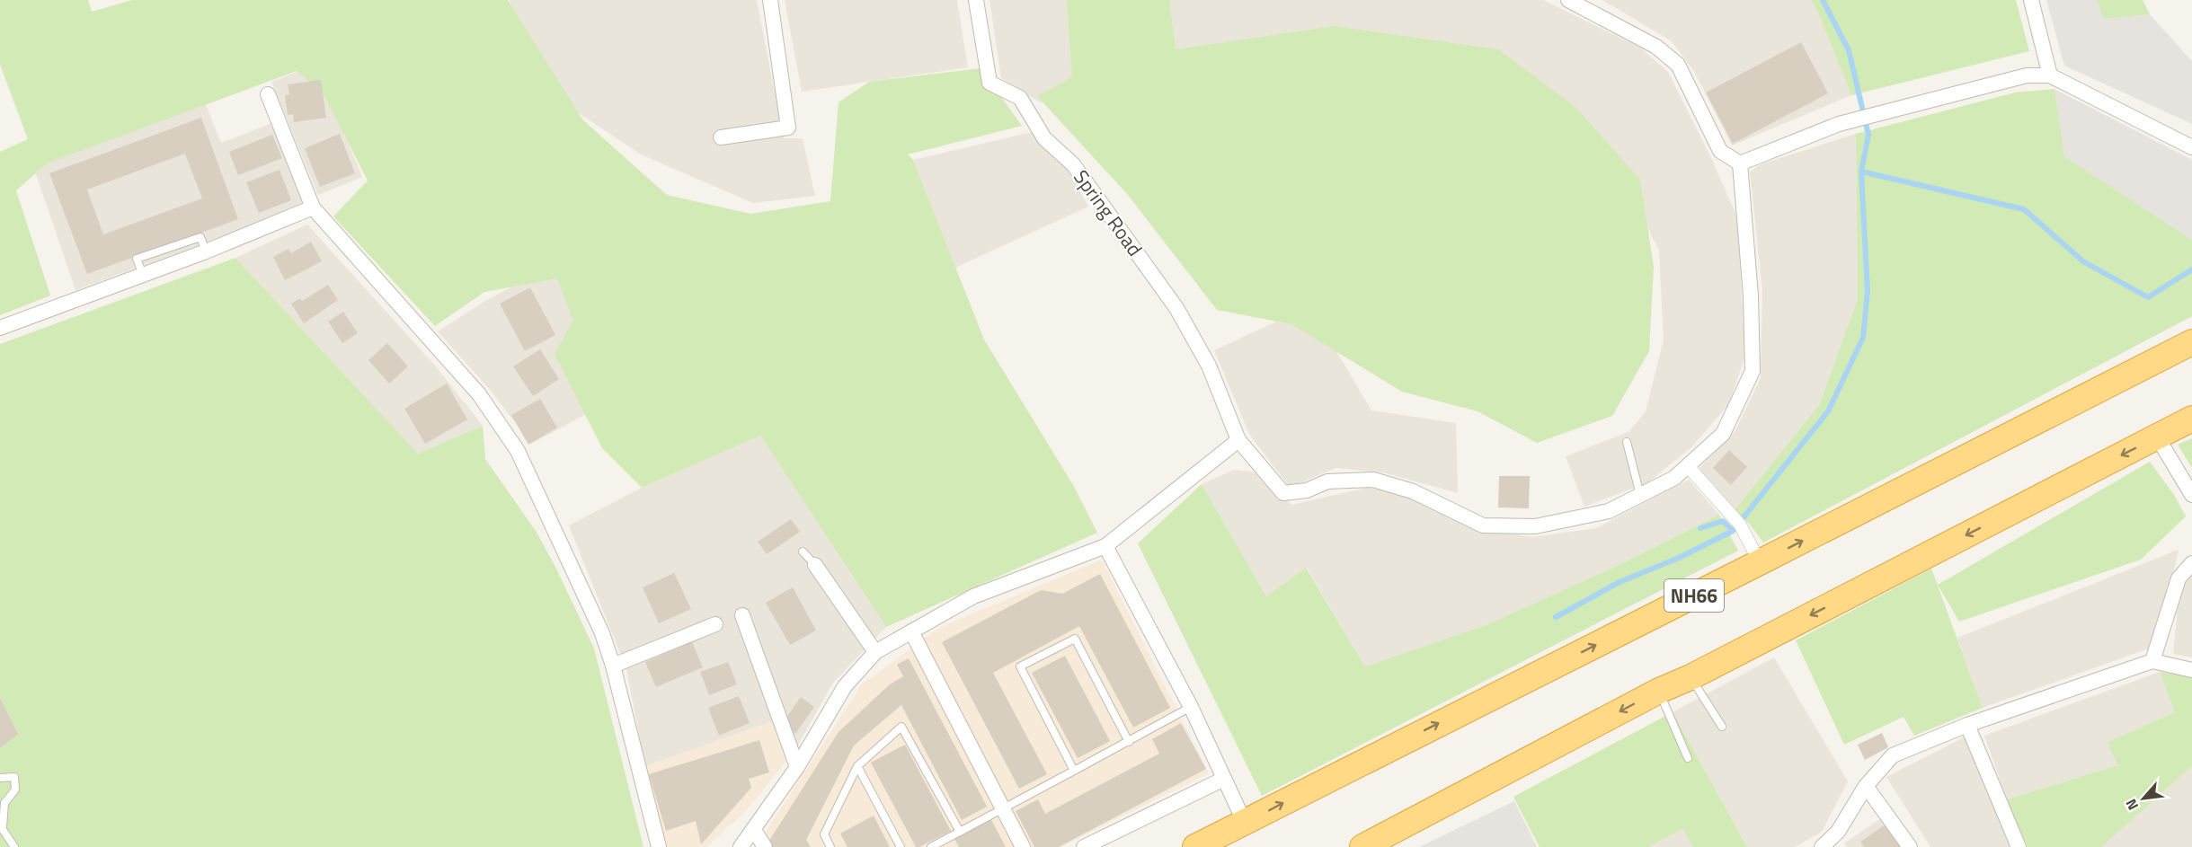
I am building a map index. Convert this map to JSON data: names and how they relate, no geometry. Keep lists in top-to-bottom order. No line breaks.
{"streets":{"highway":["NH66"],"street":["Spring Road"]},"north":"bottom left"}
